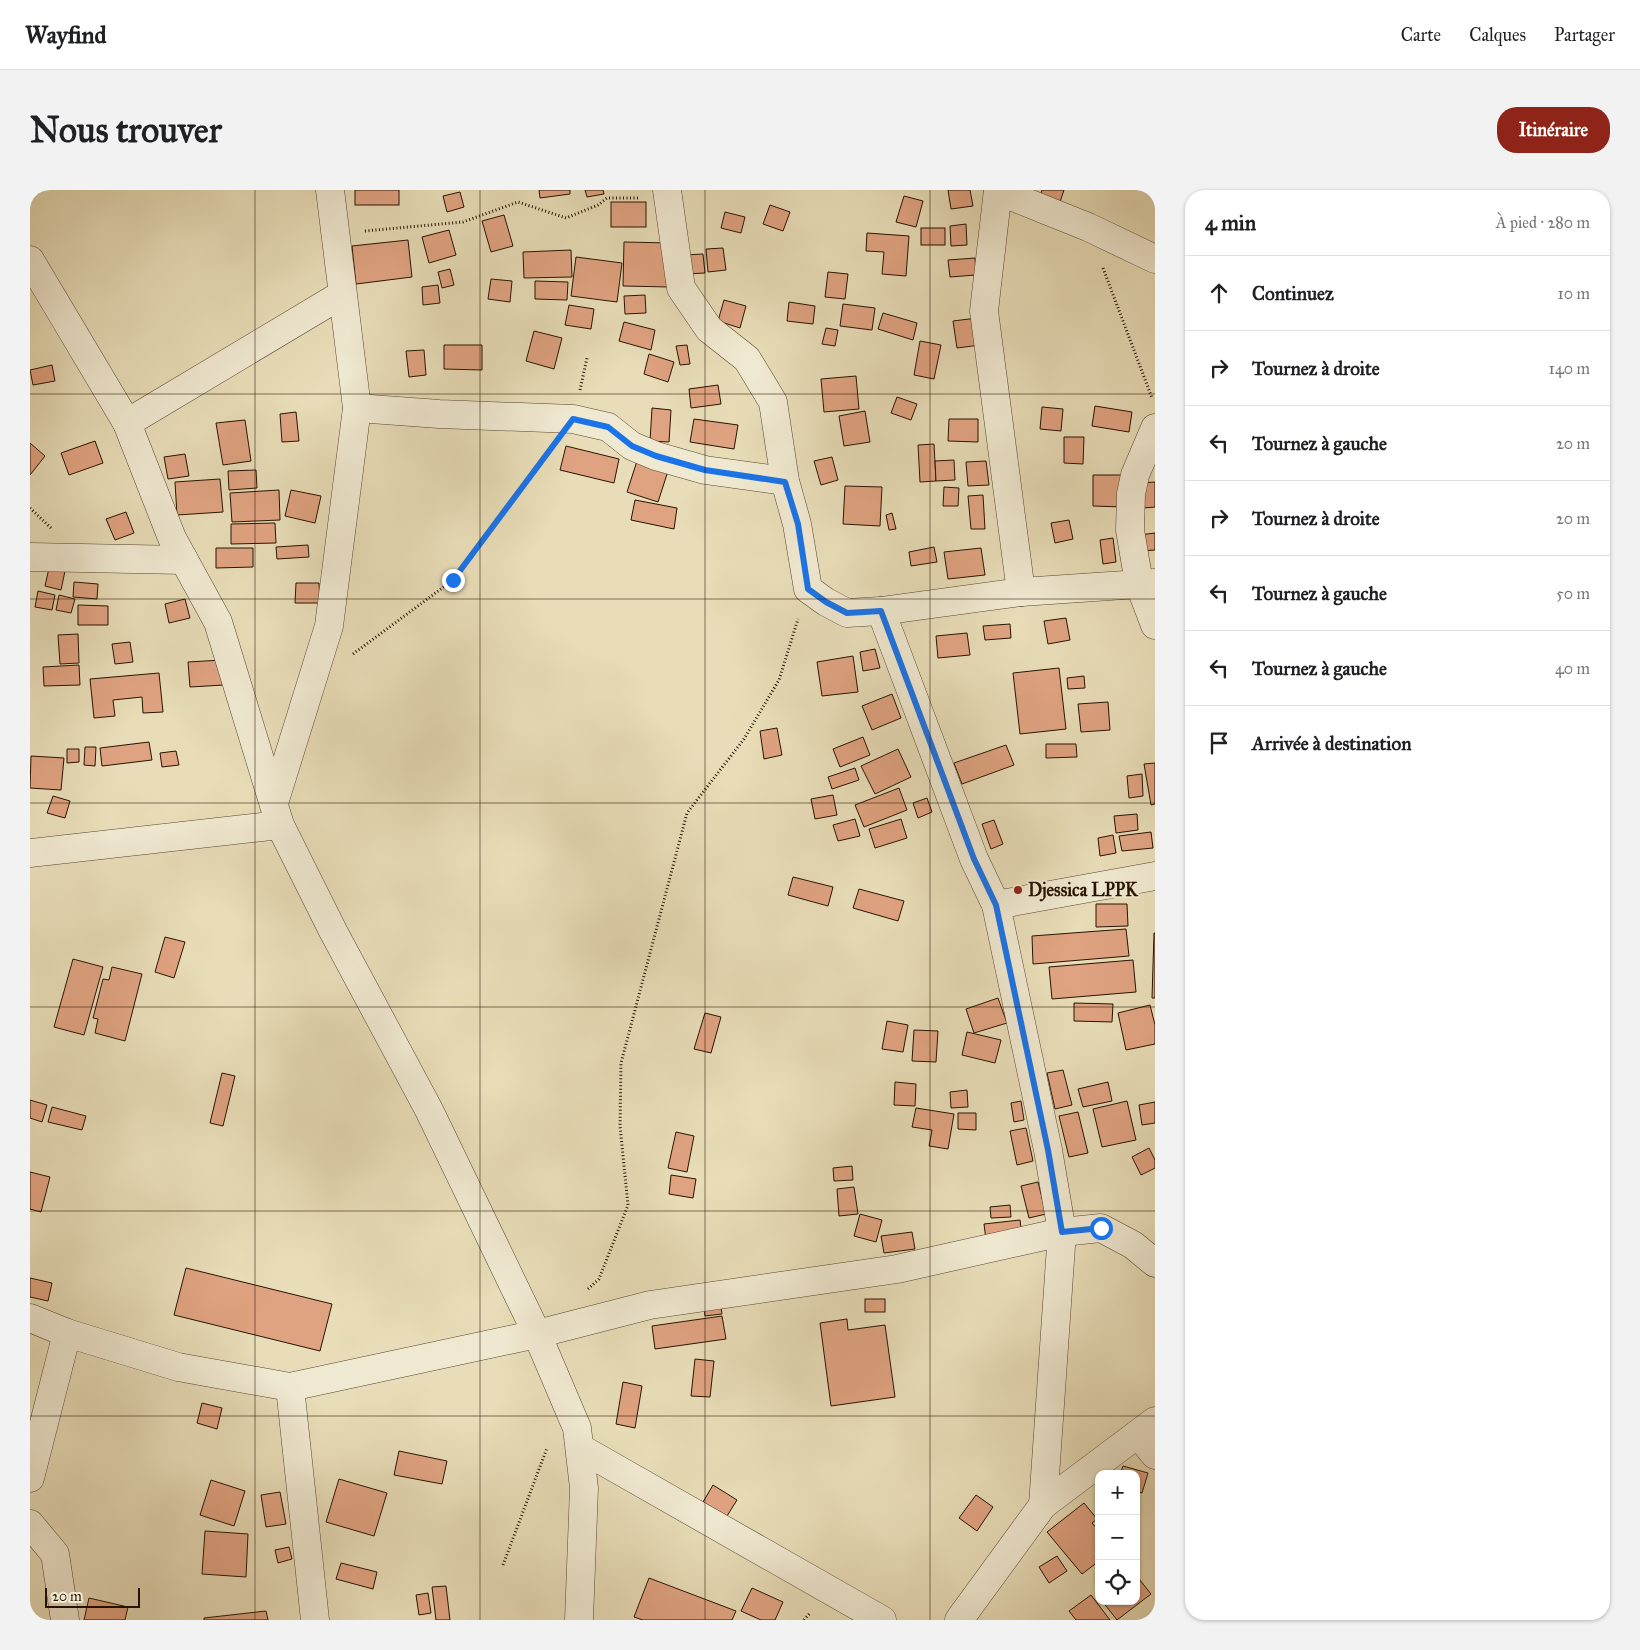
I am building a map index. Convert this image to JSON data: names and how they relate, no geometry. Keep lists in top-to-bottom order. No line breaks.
{"places":["Djessica LPPK"],"scale_bar":"20 m","page":{"header":"Wayfind","nav":["Carte","Calques","Partager"],"buttons":"Itinéraire","title":"Nous trouver","heading":["4 min","À pied · 280 m"],"list":[["Continuez","10 m"],["Tournez à droite","140 m"],["Tournez à gauche","20 m"],["Tournez à droite","20 m"],["Tournez à gauche","50 m"],["Tournez à gauche","40 m"],"Arrivée à destination"],"map_buttons":["+","−"],"scale":"20 m"}}
